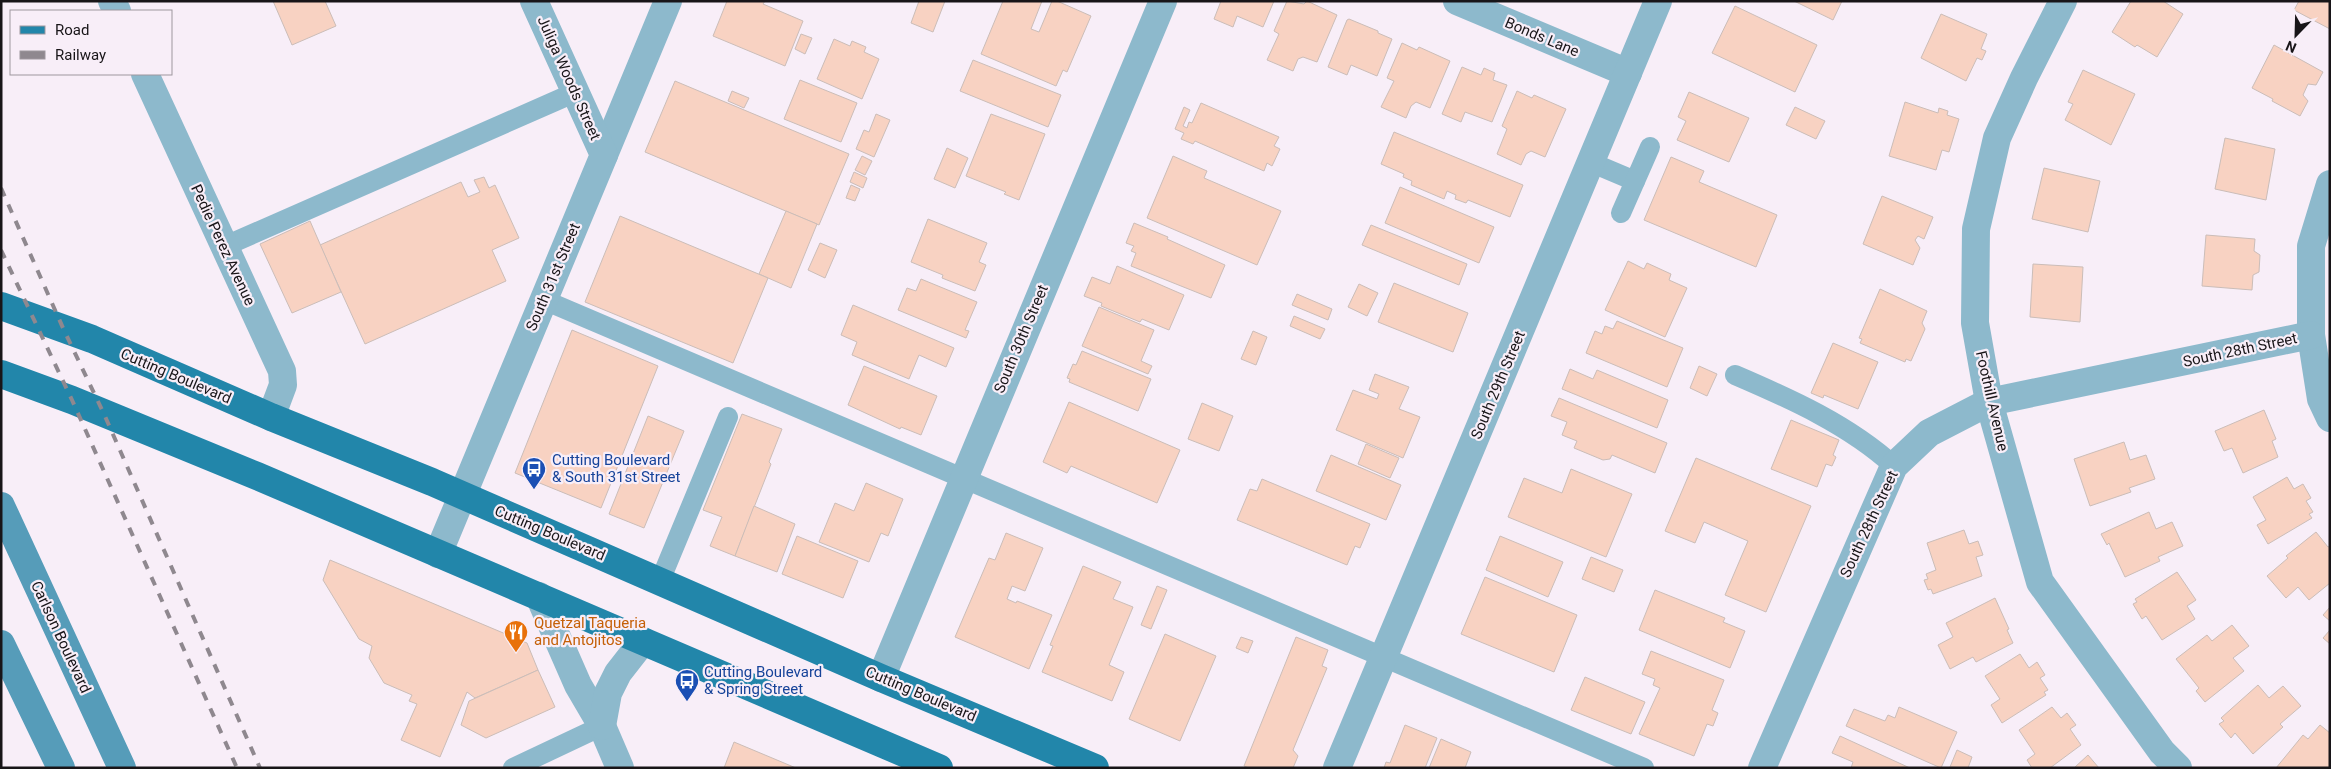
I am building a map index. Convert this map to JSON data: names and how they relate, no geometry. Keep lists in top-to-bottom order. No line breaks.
{"streets":{"main road":["Cutting Boulevard","Carlson Boulevard"],"street":["Bonds Lane","Juliga Woods Street","Pedie Perez Avenue","South 31st Street","South 30th Street","South 28th Street","South 29th Street","Foothill Avenue"]},"crossings":[["Bonds Lane","South 29th Street"],["Juliga Woods Street","South 31st Street"],["Pedie Perez Avenue","Cutting Boulevard"],["South 31st Street","Cutting Boulevard"],["South 30th Street","Cutting Boulevard"],["South 28th Street","Foothill Avenue"]],"places":{"bus stop":["Cutting Boulevard & South 31st Street","Cutting Boulevard & Spring Street"],"restaurant":["Quetzal Taqueria and Antojitos"]},"legend":["Road","Railway"],"north":"bottom left"}
